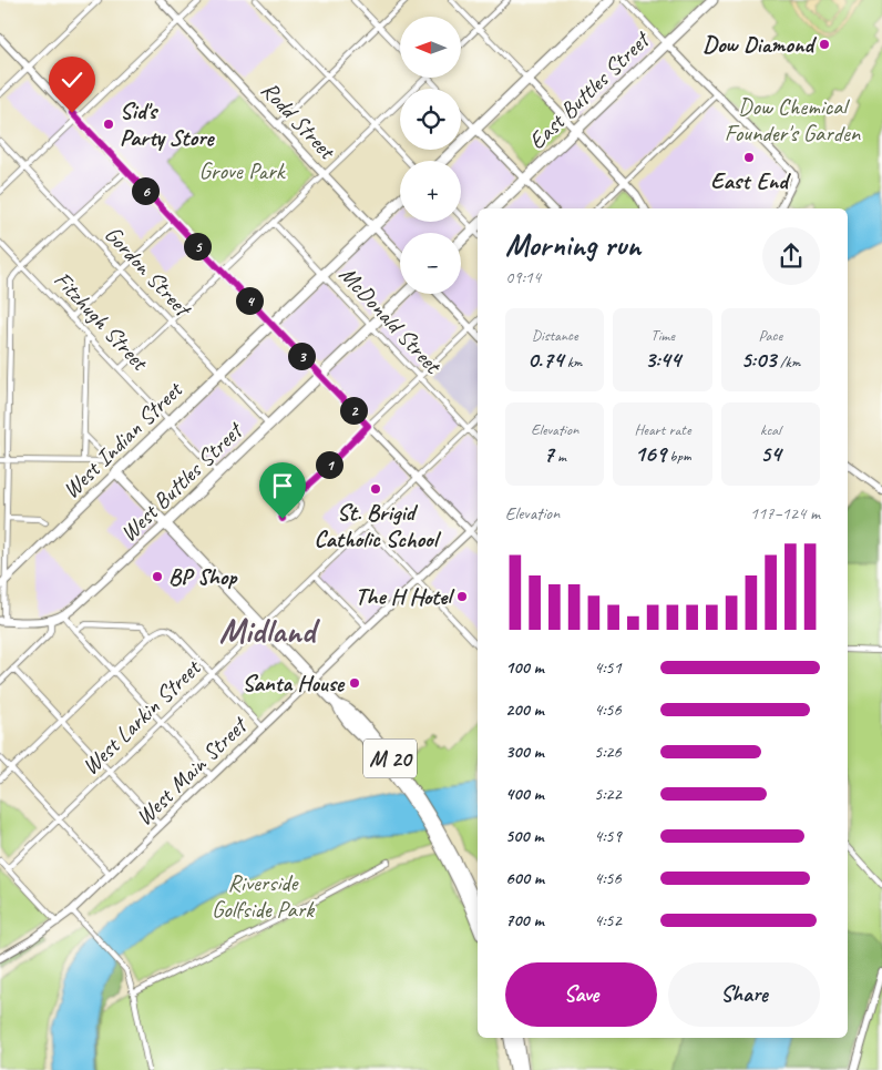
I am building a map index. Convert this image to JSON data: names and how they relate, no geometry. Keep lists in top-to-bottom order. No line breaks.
{"streets":{"highway":["East Buttles Street","West Indian Street","West Buttles Street","M 20"],"street":["Rodd Street","Gordon Street","McDonald Street","Fitzhugh Street","West Larkin Street","West Main Street"]},"crossings":[["Rodd Street","West Indian Street"],["Gordon Street","West Indian Street"],["Gordon Street","West Buttles Street"],["McDonald Street","West Indian Street"],["McDonald Street","West Larkin Street"],["Fitzhugh Street","West Indian Street"],["Fitzhugh Street","West Buttles Street"],["West Indian Street","M 20"],["West Buttles Street","M 20"],["West Larkin Street","M 20"],["M 20","West Main Street"]],"districts":["Midland"],"parks":["Dow Chemical Founder's Garden","Grove Park","Riverside Golfside Park"],"places":["Dow Diamond","Sid's Party Store","East End","St. Brigid Catholic School","BP Shop","The H Hotel","Santa House"],"north":"left","page":{"map_buttons":["+","−"],"pins":["6","5","4","3","2","1"],"heading":["Morning run","09:14"],"stats":[["Distance","0.74 km"],["Time","3:44"],["Pace","5:03 /km"],["Elevation","7 m"],["Heart rate","169 bpm"],["kcal","54"]],"chart":["Elevation","117–124 m"],"list":[{"name":"100 m","note":"4:51"},{"name":"200 m","note":"4:56"},{"name":"300 m","note":"5:26"},{"name":"400 m","note":"5:22"},{"name":"500 m","note":"4:59"},{"name":"600 m","note":"4:56"},{"name":"700 m","note":"4:52"}],"buttons":["Save","Share"]}}
